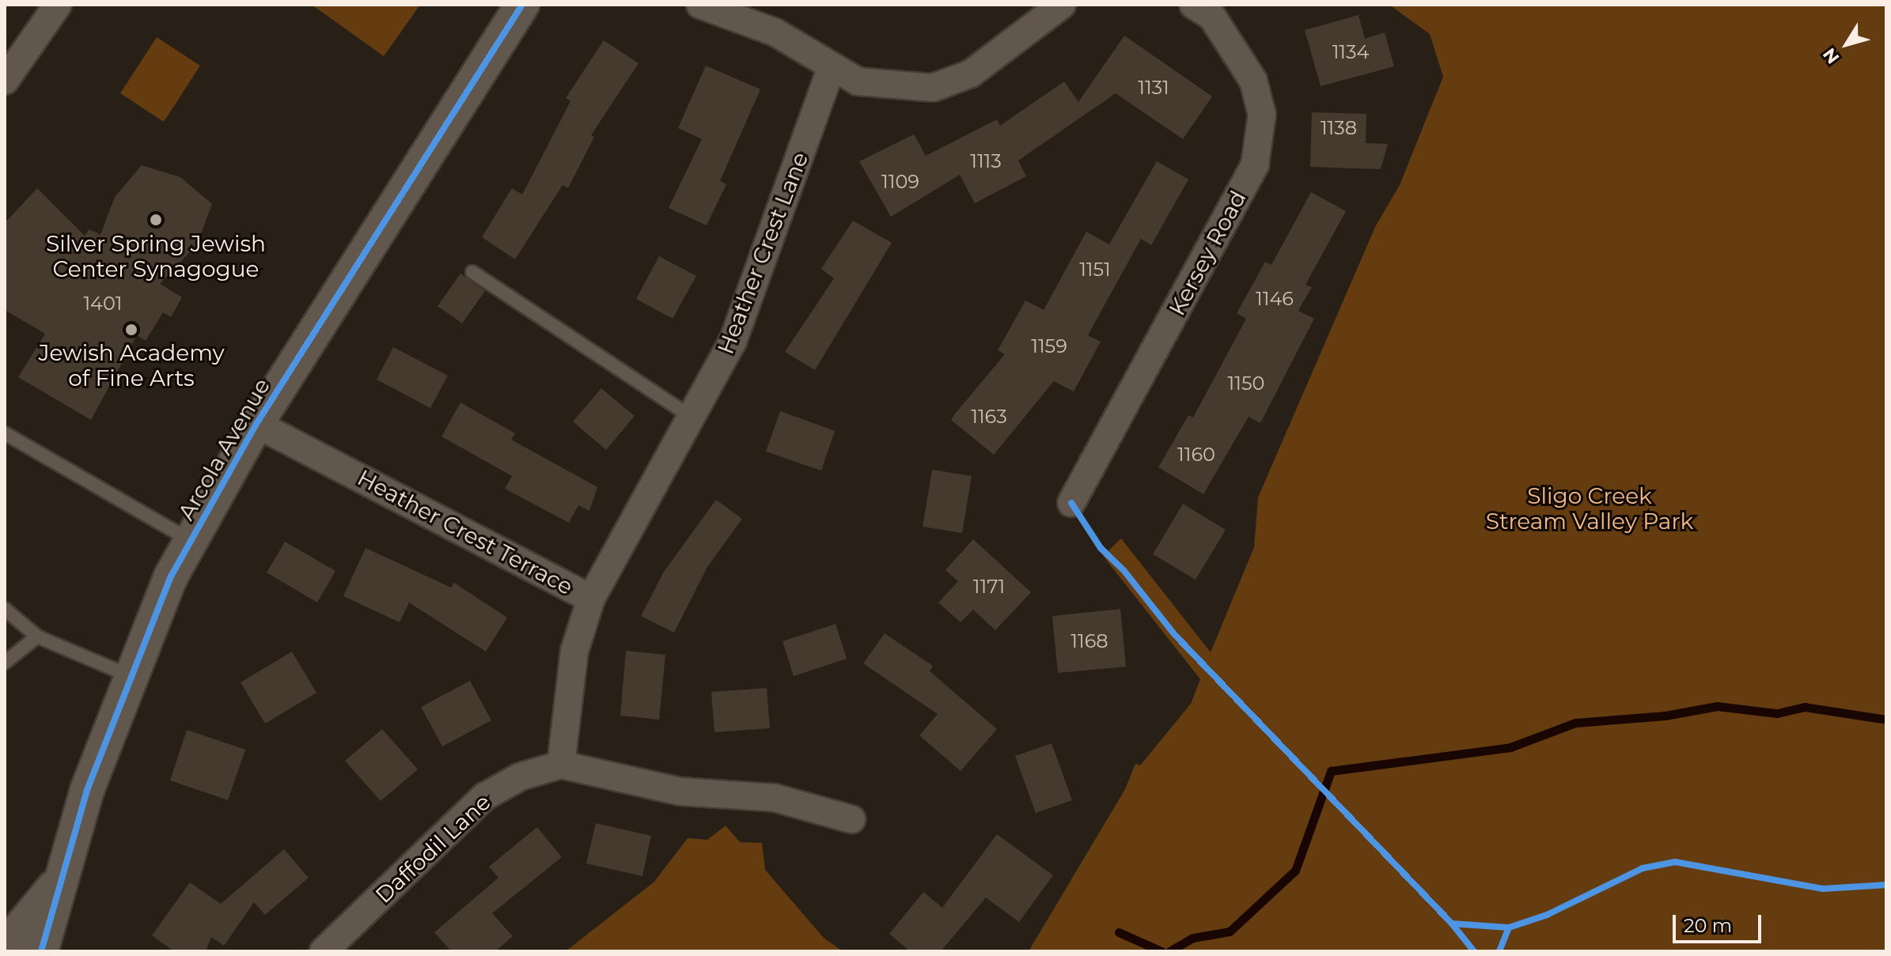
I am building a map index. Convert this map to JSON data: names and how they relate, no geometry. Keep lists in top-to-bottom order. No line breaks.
{"streets":{"street":["Heather Crest Lane","Kersey Road","Arcola Avenue","Heather Crest Terrace","Daffodil Lane"]},"crossings":[["Heather Crest Lane","Heather Crest Terrace"],["Arcola Avenue","Heather Crest Terrace"],["Heather Crest Terrace","Daffodil Lane"]],"parks":["Sligo Creek Stream Valley Park"],"places":["Silver Spring Jewish Center Synagogue","Jewish Academy of Fine Arts"],"house_numbers":["1134","1131","1138","1113","1109","1151","1146","1401","1159","1150","1163","1160","1171","1168"],"scale_bar":"20 m","north":"bottom left"}
